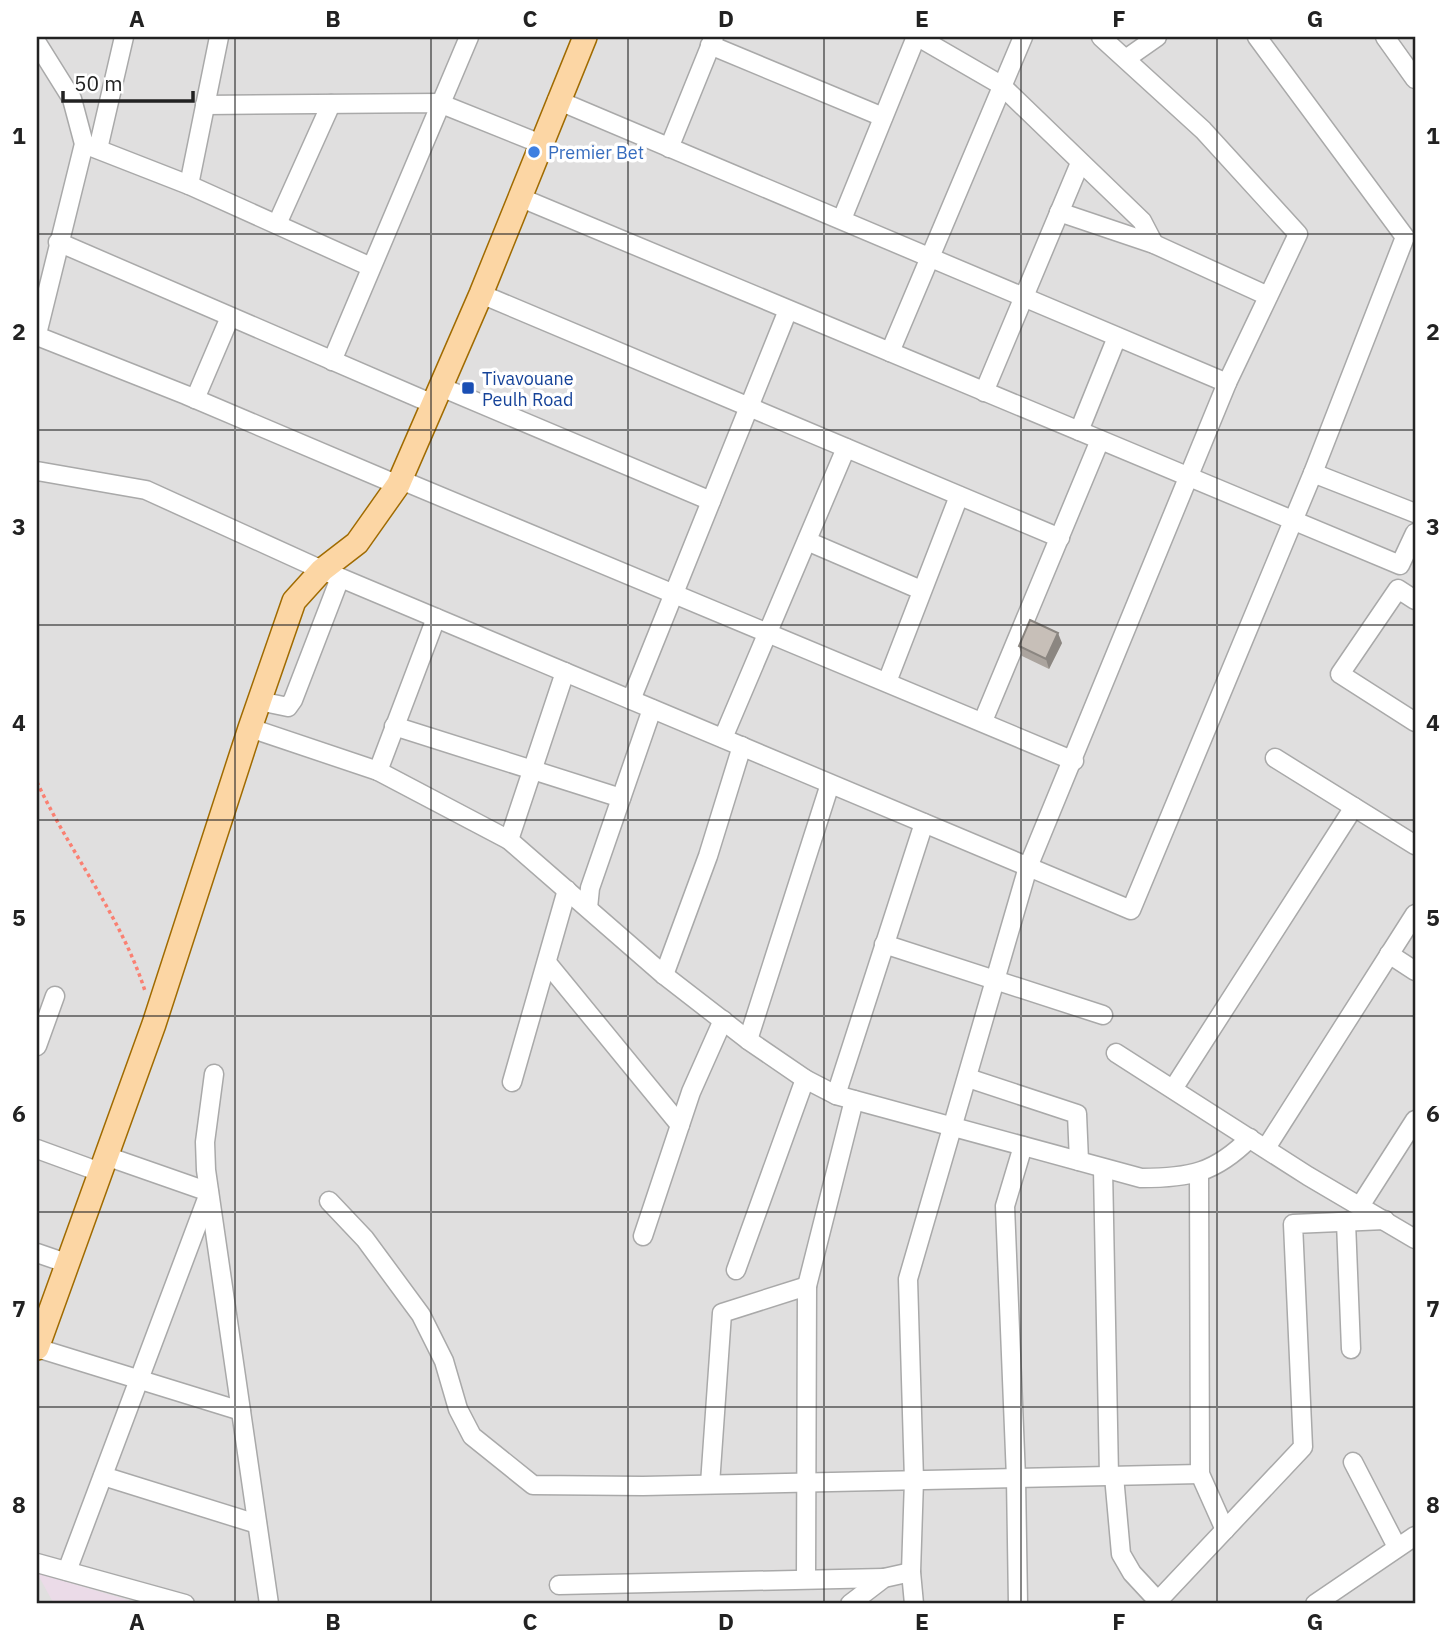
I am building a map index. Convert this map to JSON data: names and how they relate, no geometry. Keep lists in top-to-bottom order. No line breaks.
{"places":{"other":["Premier Bet"],"transit":["Tivavouane Peulh Road"]},"scale_bar":"50 m","grid":{"columns":["A","B","C","D","E","F","G"],"rows":["1","2","3","4","5","6","7","8"]}}
